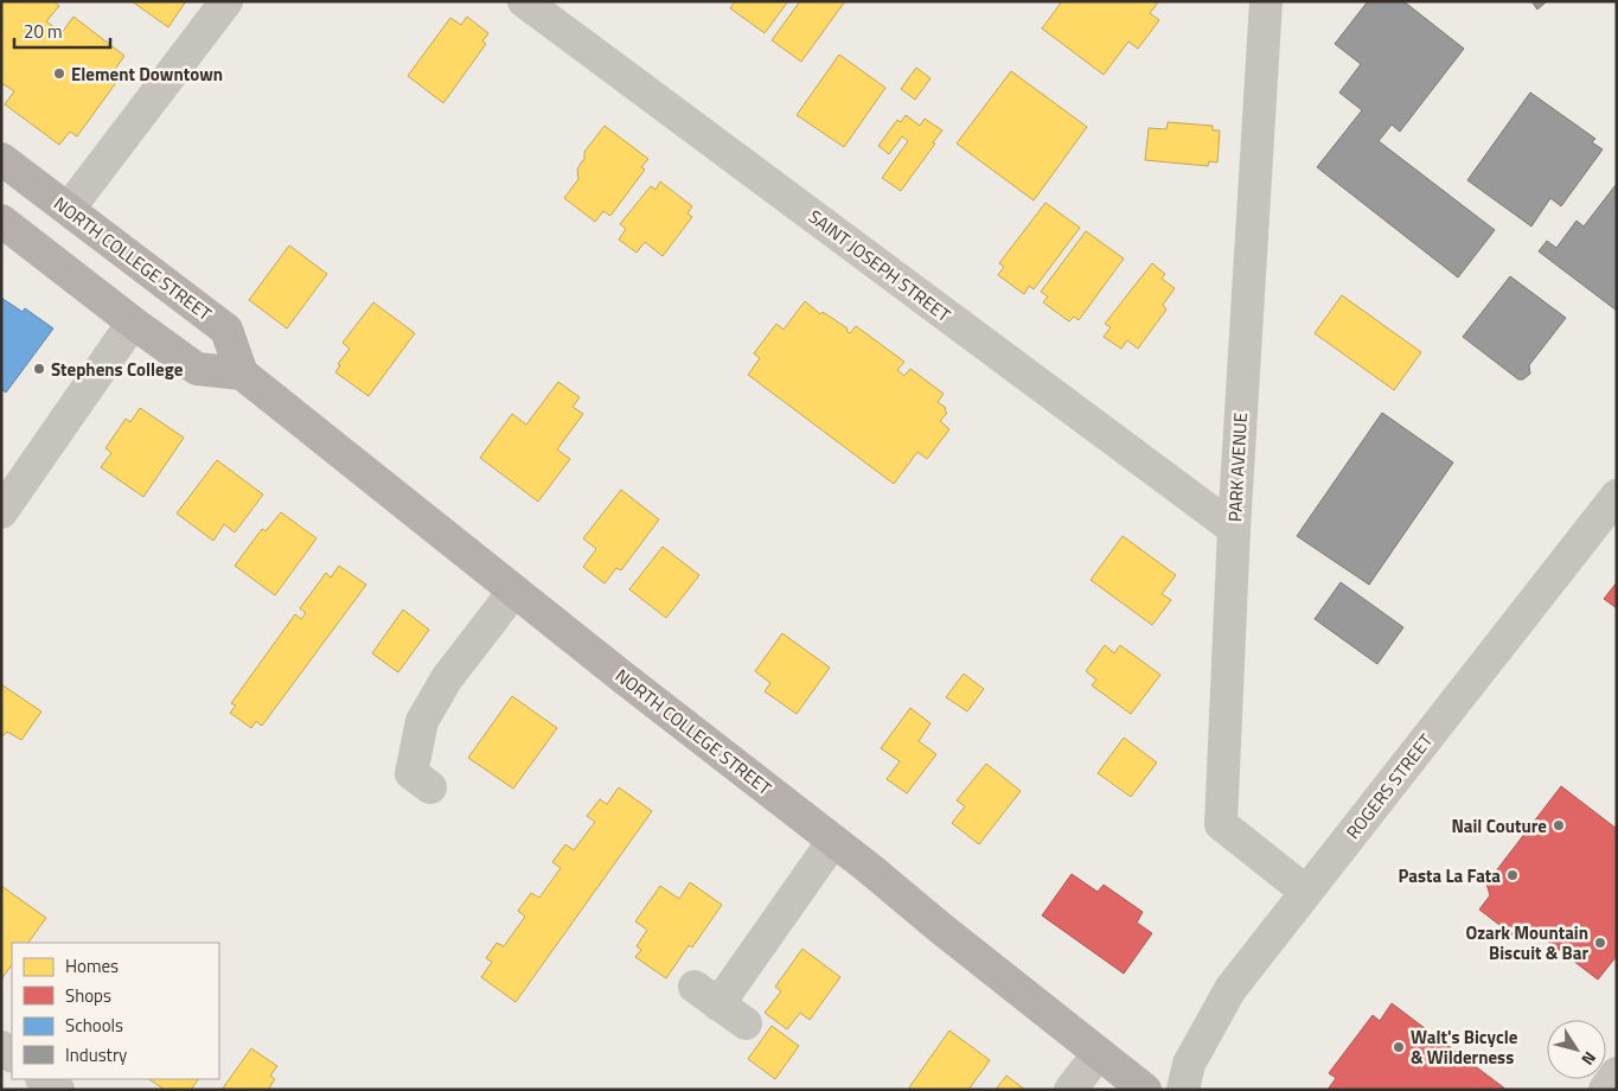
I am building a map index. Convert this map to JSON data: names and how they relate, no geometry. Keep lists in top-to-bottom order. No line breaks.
{"streets":{"main road":["NORTH COLLEGE STREET"],"street":["SAINT JOSEPH STREET","PARK AVENUE","ROGERS STREET"]},"crossings":[["SAINT JOSEPH STREET","PARK AVENUE"],["PARK AVENUE","ROGERS STREET"]],"places":["Element Downtown","Stephens College","Nail Couture","Pasta La Fata","Ozark Mountain Biscuit & Bar","Walt's Bicycle & Wilderness"],"legend":["Homes","Shops","Schools","Industry"],"scale_bar":"20 m","north":"bottom right"}
